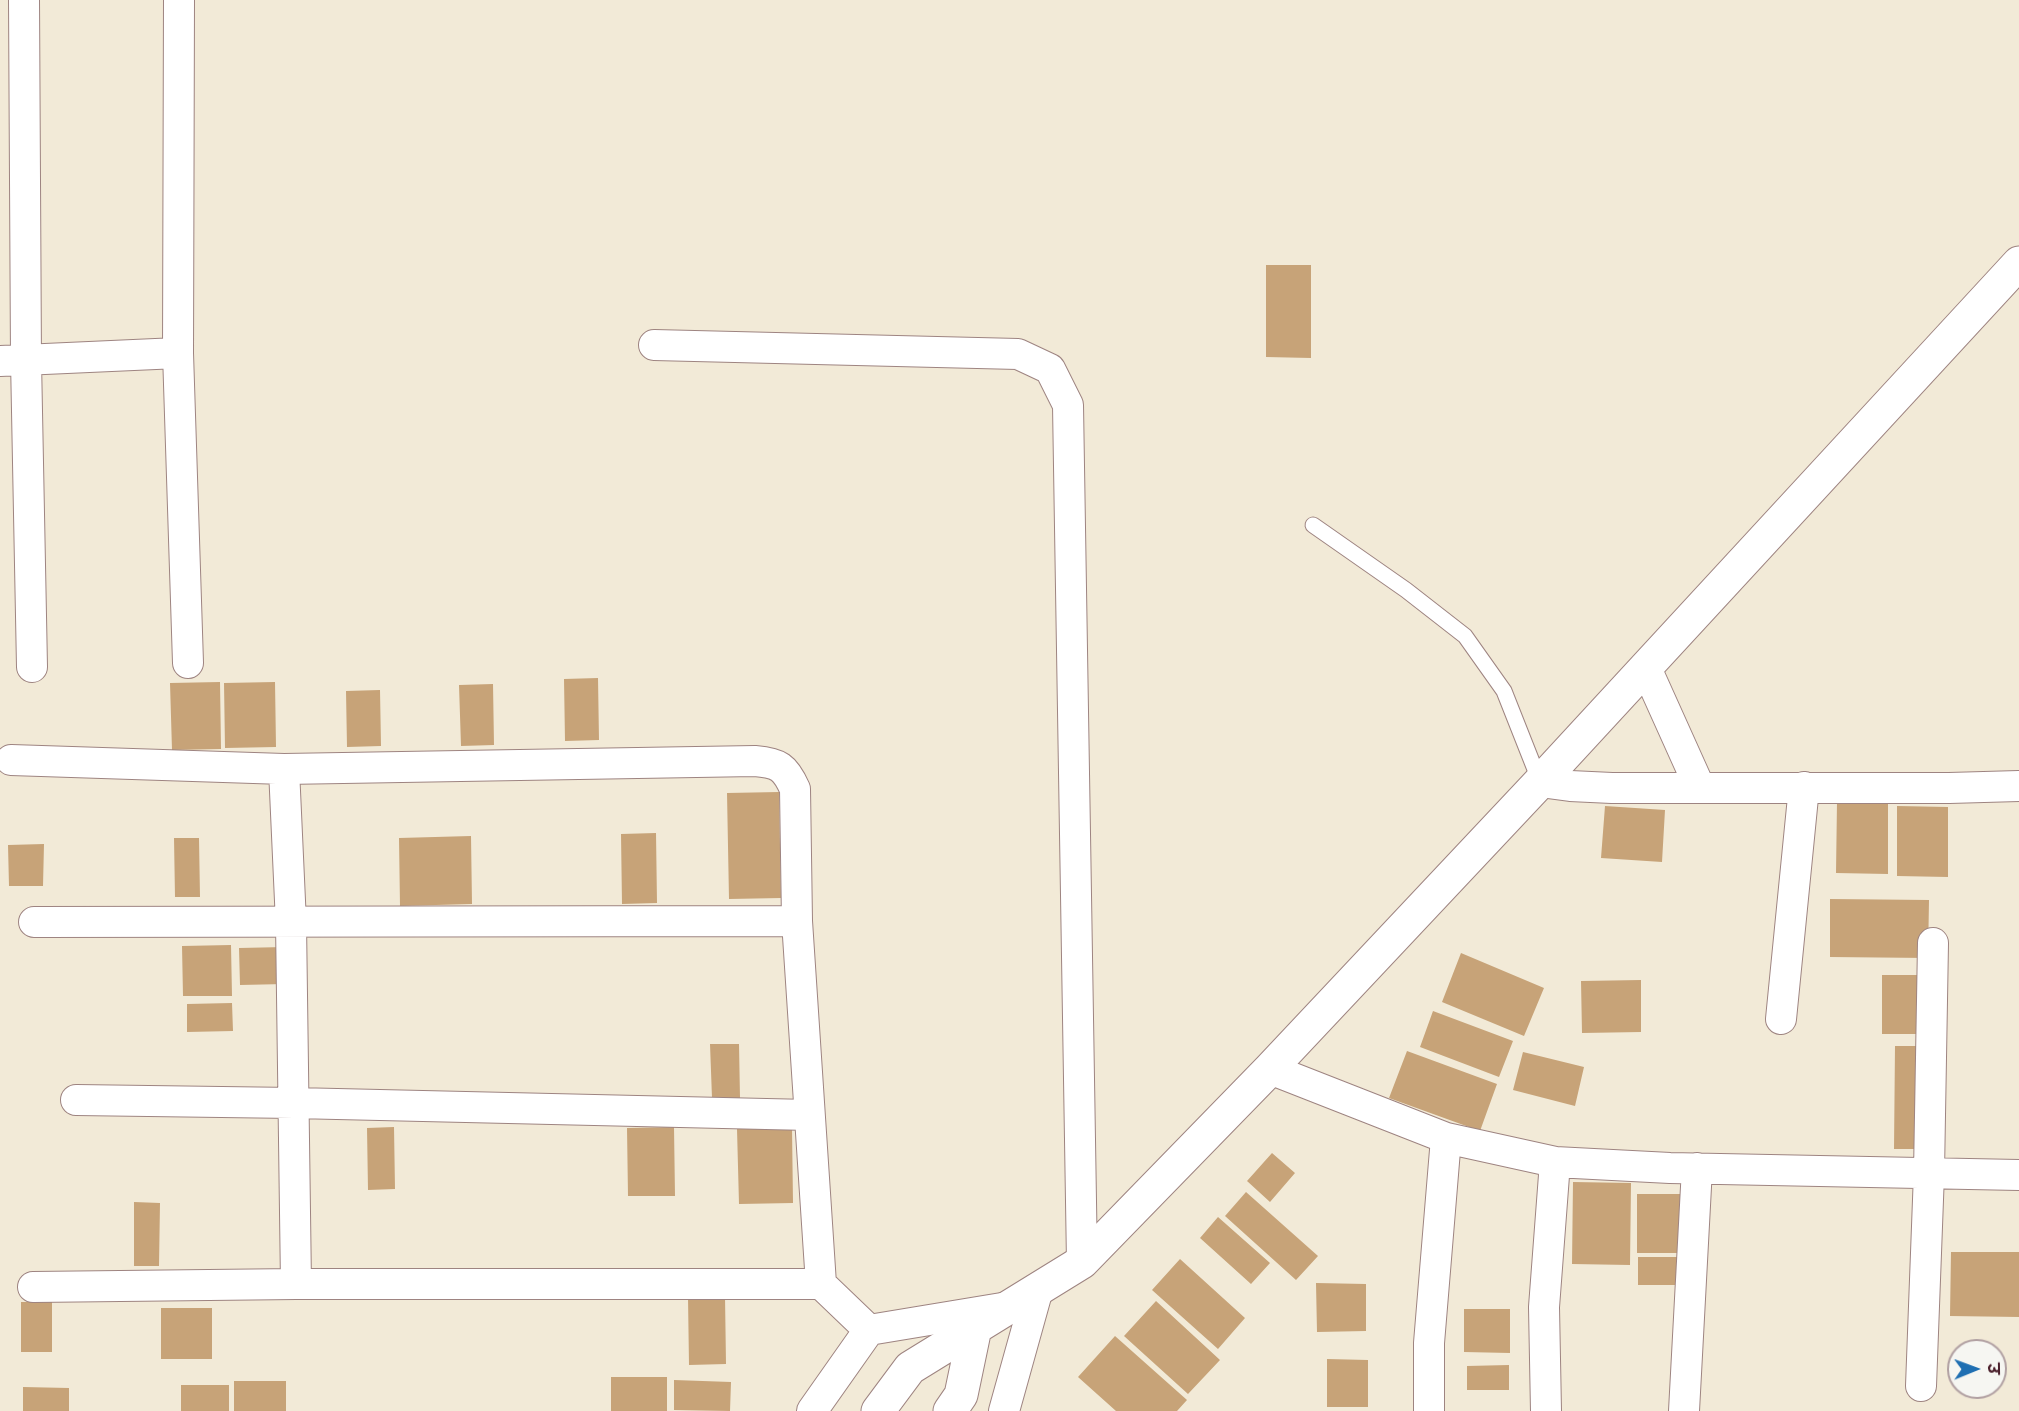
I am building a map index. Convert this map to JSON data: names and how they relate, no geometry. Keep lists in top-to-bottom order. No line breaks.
{"north":"right"}
